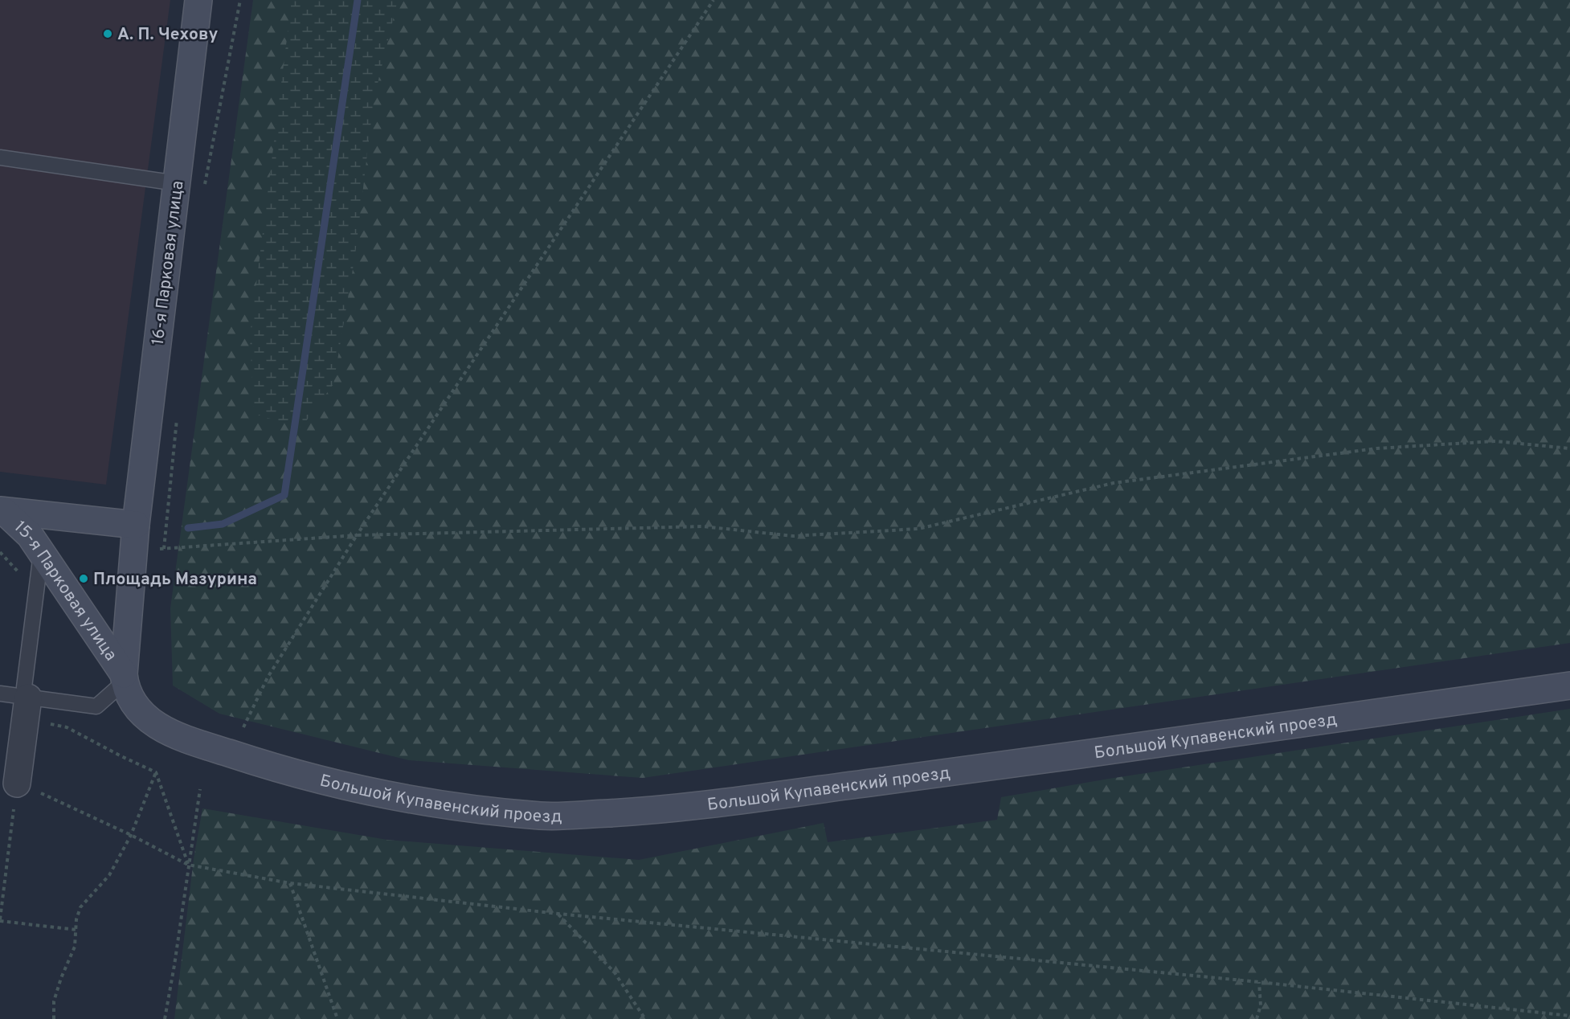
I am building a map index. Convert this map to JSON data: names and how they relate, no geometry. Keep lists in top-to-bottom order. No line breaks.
{"streets":{"main road":["16-я Парковая улица","15-я Парковая улица","Большой Купавенский проезд"]},"crossings":[["16-я Парковая улица","15-я Парковая улица"],["16-я Парковая улица","Большой Купавенский проезд"],["15-я Парковая улица","Большой Купавенский проезд"]],"places":["А. П. Чехову","Площадь Мазурина"]}
